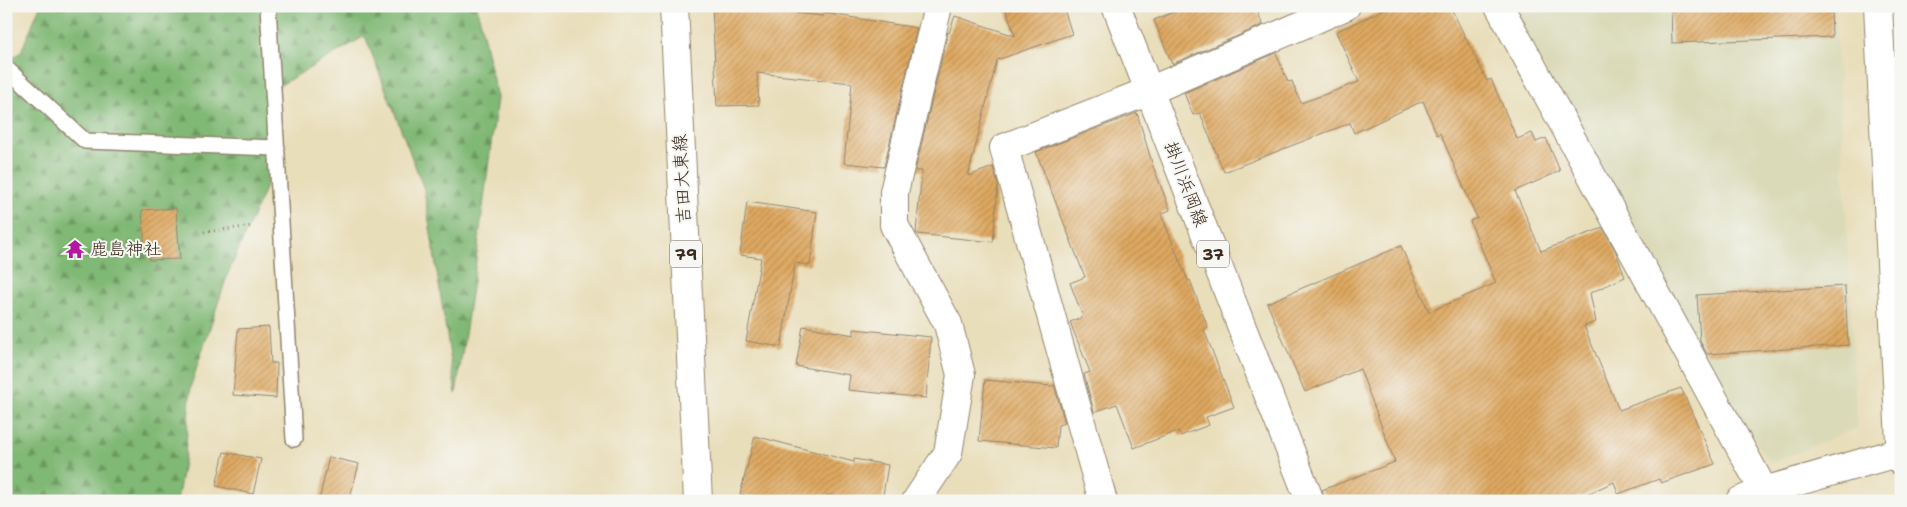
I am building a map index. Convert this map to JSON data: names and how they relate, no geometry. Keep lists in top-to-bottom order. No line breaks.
{"streets":{"street":["吉田大東線","掛川浜岡線","79","37"]},"places":{"temple":["鹿島神社"]}}
